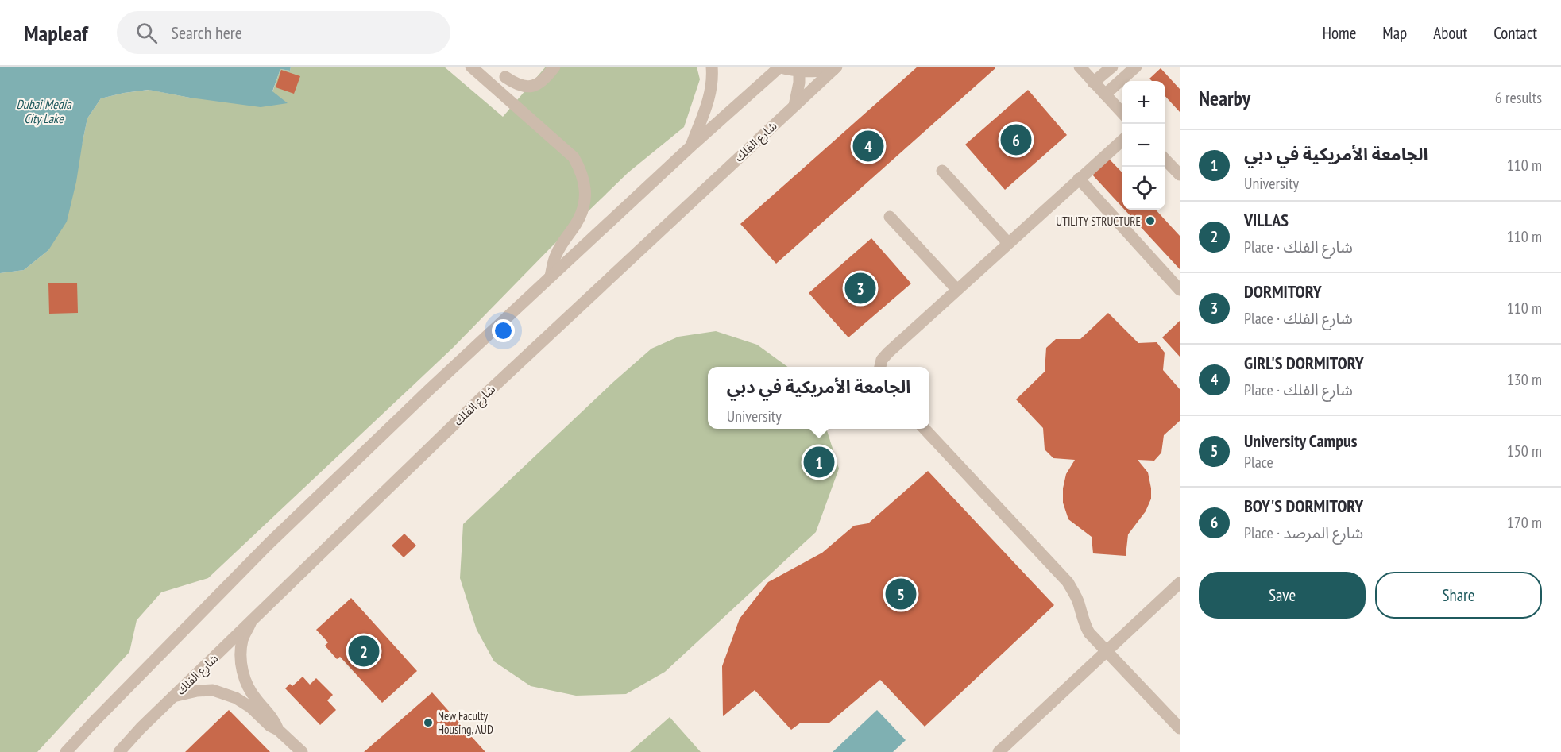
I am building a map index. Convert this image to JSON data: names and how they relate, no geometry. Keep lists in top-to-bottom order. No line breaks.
{"streets":{"street":["شارع الفلك"]},"water":["Dubai Media City Lake"],"places":["UTILITY STRUCTURE","New Faculty Housing, AUD"],"page":{"header":"Mapleaf","search":"Search here","nav":["Home","Map","About","Contact"],"heading":["Nearby","6 results"],"map_buttons":["+","−"],"pins":["6","4","3","1","5","2"],"list":[{"mark":"1","name":"الجامعة الأمريكية في دبي","note":"University","value":"110 m"},{"mark":"2","name":"VILLAS","note":"Place · شارع الفلك","value":"110 m"},{"mark":"3","name":"DORMITORY","note":"Place · شارع الفلك","value":"110 m"},{"mark":"4","name":"GIRL'S DORMITORY","note":"Place · شارع الفلك","value":"130 m"},{"mark":"5","name":"University Campus","note":"Place","value":"150 m"},{"mark":"6","name":"BOY'S DORMITORY","note":"Place · شارع المرصد","value":"170 m"}],"popup":["الجامعة الأمريكية في دبي","University"],"buttons":["Save","Share"]}}
